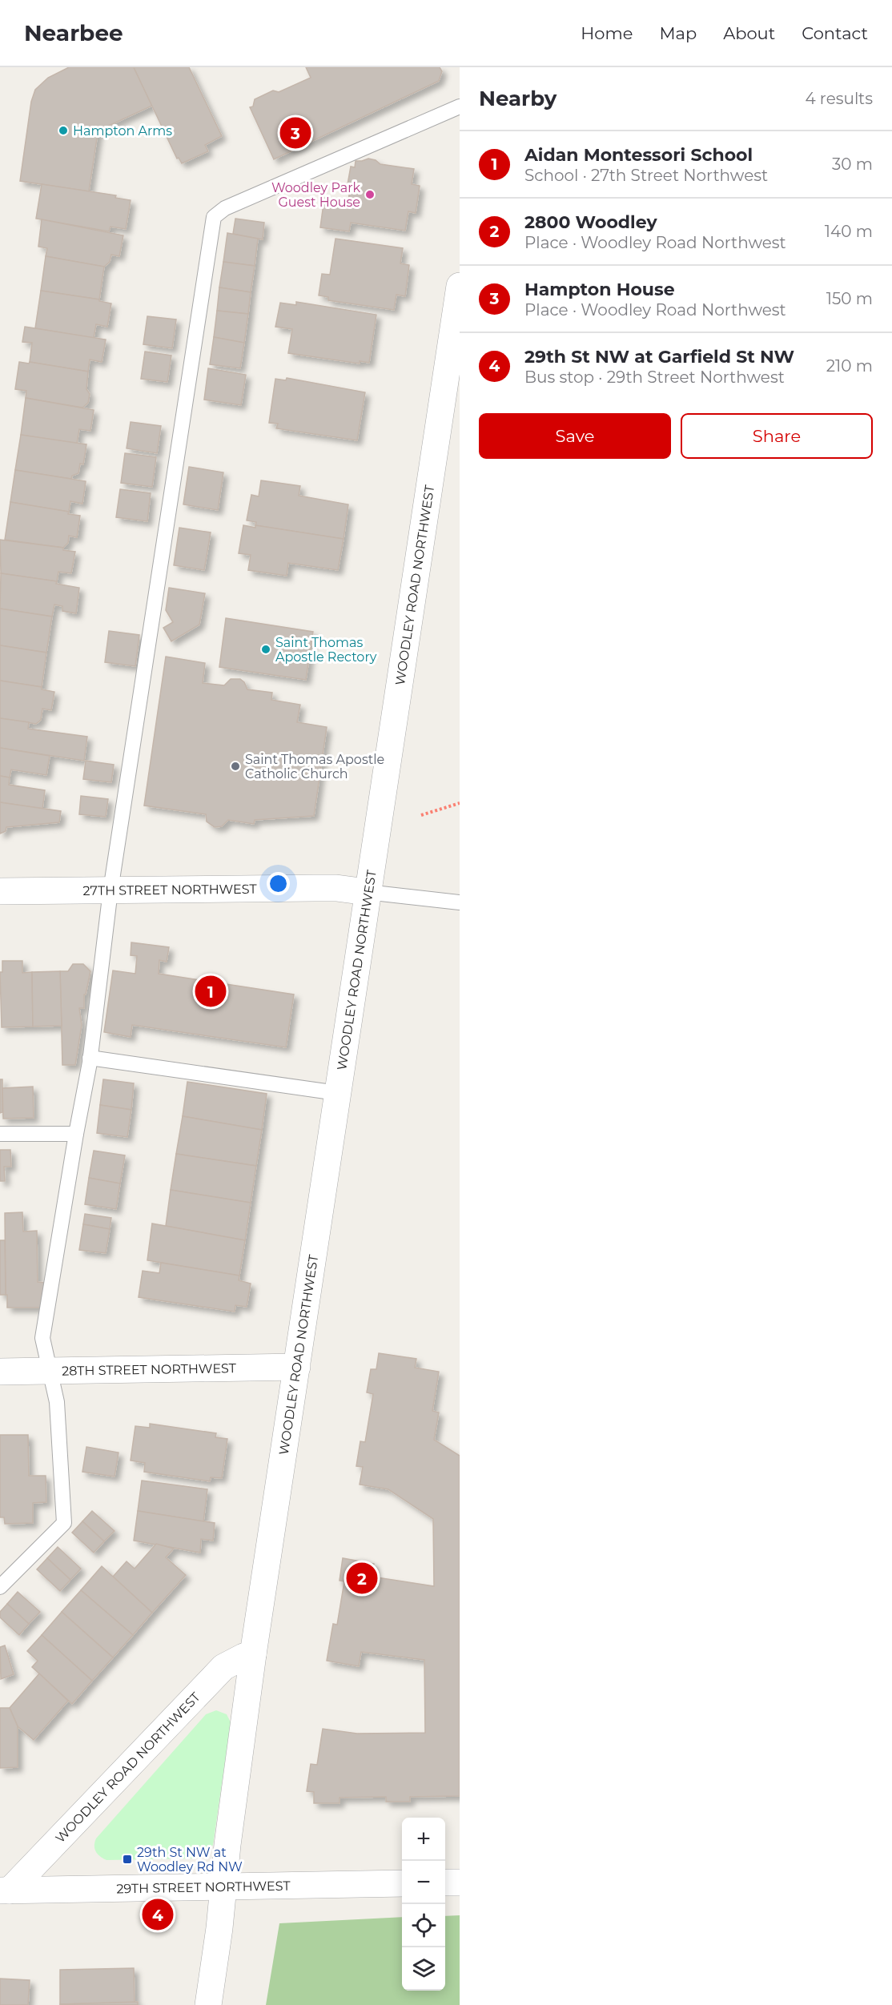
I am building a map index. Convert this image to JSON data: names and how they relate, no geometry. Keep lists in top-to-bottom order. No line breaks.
{"streets":{"street":["WOODLEY ROAD NORTHWEST","27TH STREET NORTHWEST","28TH STREET NORTHWEST","29TH STREET NORTHWEST"]},"crossings":[["WOODLEY ROAD NORTHWEST","27TH STREET NORTHWEST"],["WOODLEY ROAD NORTHWEST","28TH STREET NORTHWEST"],["WOODLEY ROAD NORTHWEST","29TH STREET NORTHWEST"]],"places":{"other":["Hampton Arms","Woodley Park Guest House","Saint Thomas Apostle Rectory","Saint Thomas Apostle Catholic Church"],"transit":["29th St NW at Woodley Rd NW"]},"page":{"header":"Nearbee","nav":["Home","Map","About","Contact"],"heading":["Nearby","4 results"],"pins":["3","1","2","4"],"list":[{"mark":"1","name":"Aidan Montessori School","note":"School · 27th Street Northwest","value":"30 m"},{"mark":"2","name":"2800 Woodley","note":"Place · Woodley Road Northwest","value":"140 m"},{"mark":"3","name":"Hampton House","note":"Place · Woodley Road Northwest","value":"150 m"},{"mark":"4","name":"29th St NW at Garfield St NW","note":"Bus stop · 29th Street Northwest","value":"210 m"}],"buttons":["Save","Share"],"map_buttons":["+","−"]}}
